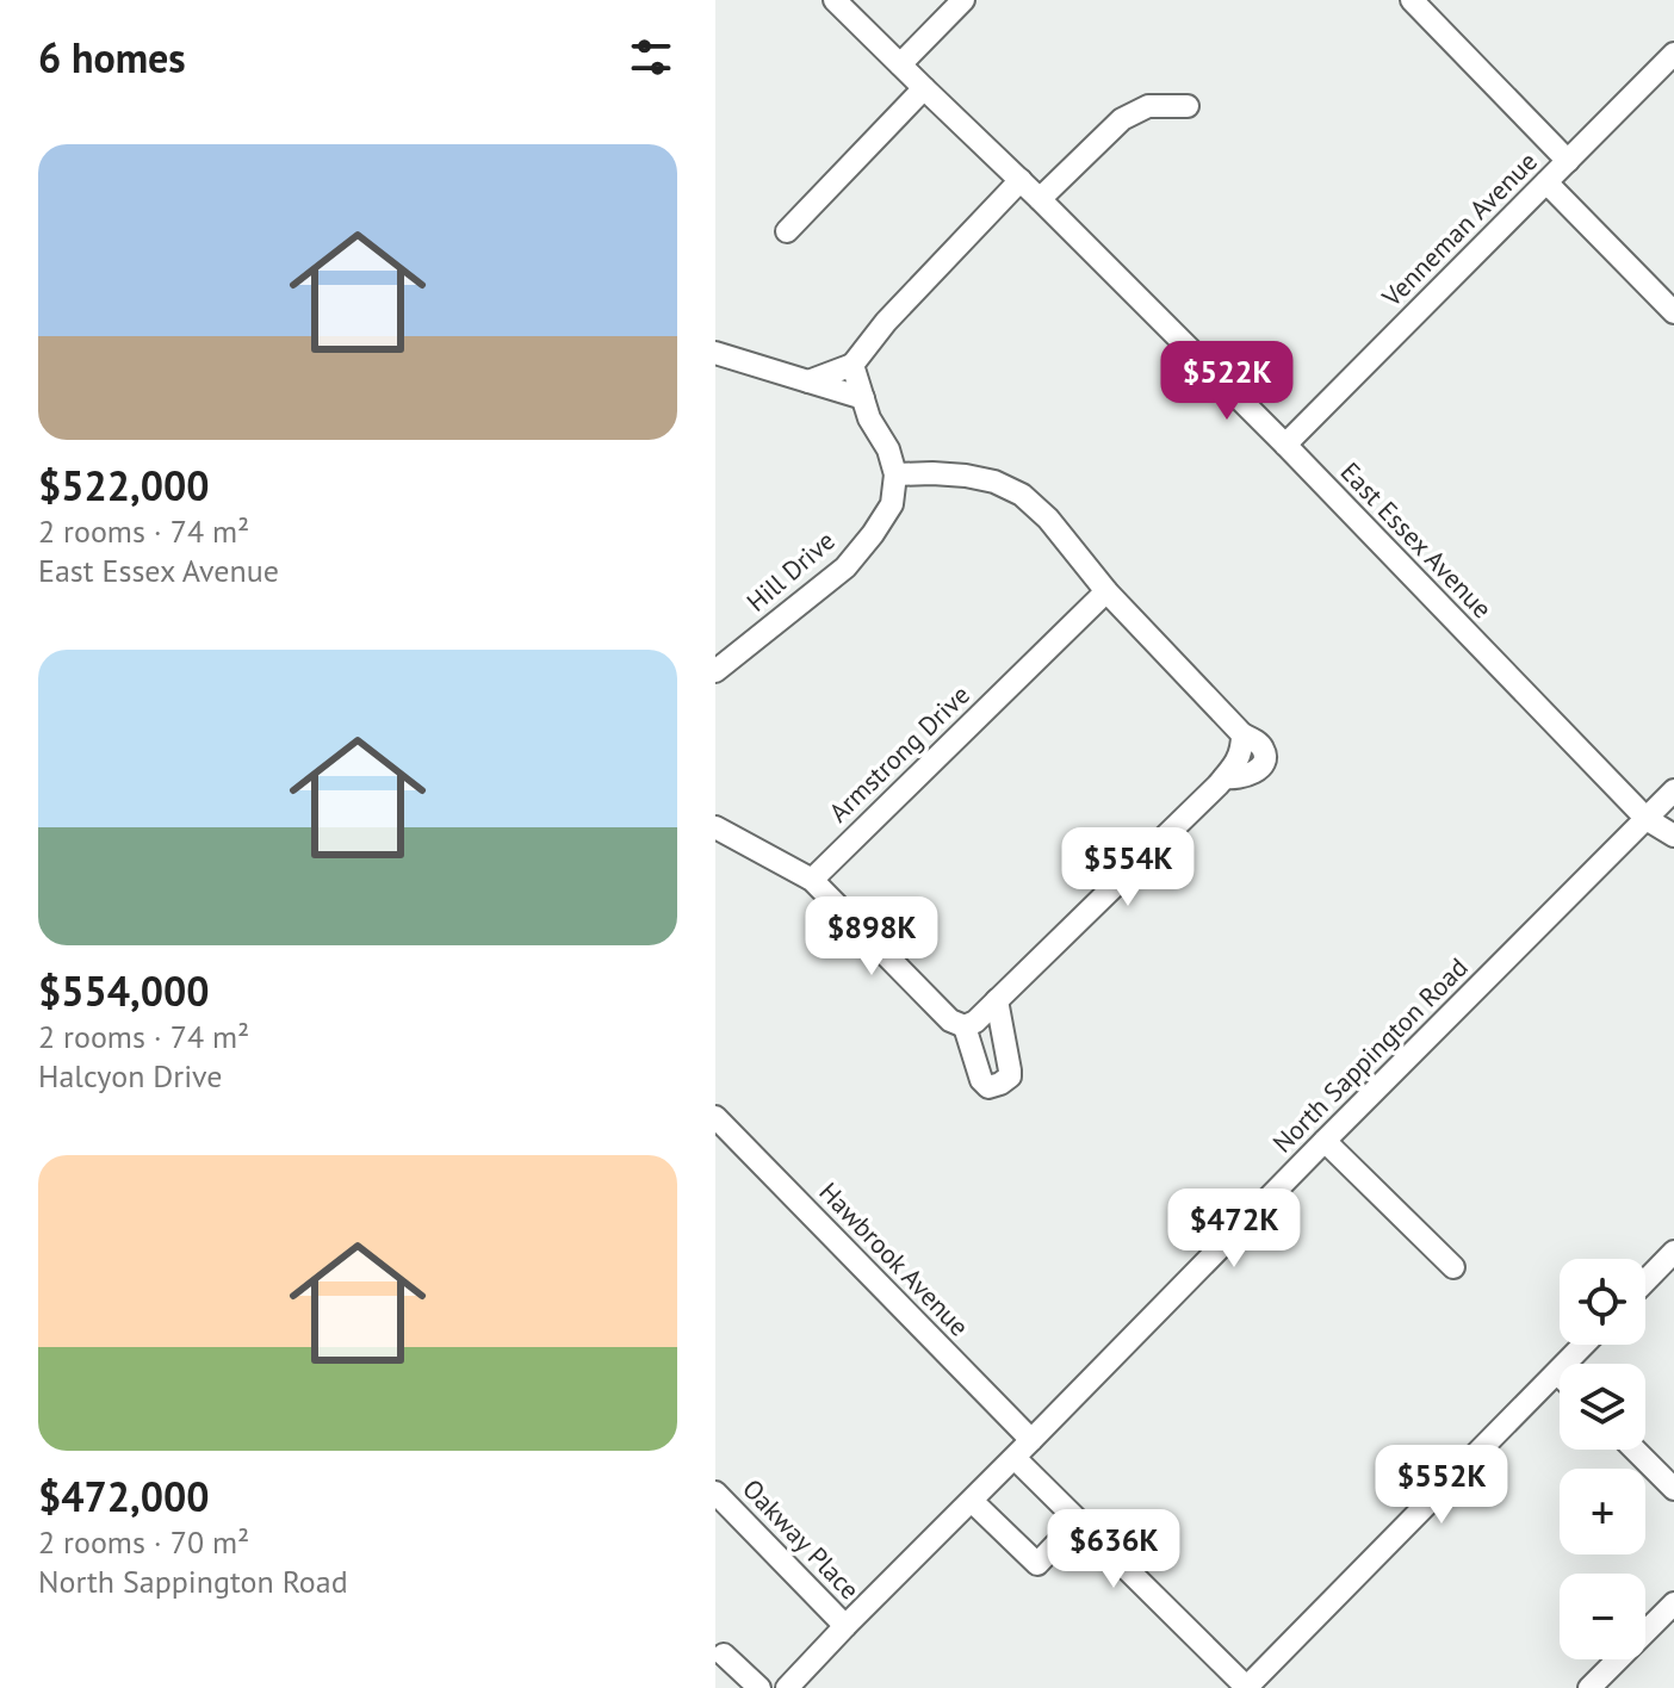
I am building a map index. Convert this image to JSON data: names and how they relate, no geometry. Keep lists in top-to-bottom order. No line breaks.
{"streets":{"street":["Venneman Avenue","East Essex Avenue","Hill Drive","Armstrong Drive","North Sappington Road","Hawbrook Avenue","Oakway Place"]},"crossings":[["Venneman Avenue","East Essex Avenue"],["East Essex Avenue","North Sappington Road"],["North Sappington Road","Hawbrook Avenue"],["North Sappington Road","Oakway Place"]],"page":{"heading":"6 homes","list":[{"name":"$522,000","note":"2 rooms · 74 m² · East Essex Avenue"},{"name":"$554,000","note":"2 rooms · 74 m² · Halcyon Drive"},{"name":"$472,000","note":"2 rooms · 70 m² · North Sappington Road"}],"price":["$522K","$554K","$898K","$472K","$552K","$636K"],"map_buttons":["+","−"]}}
